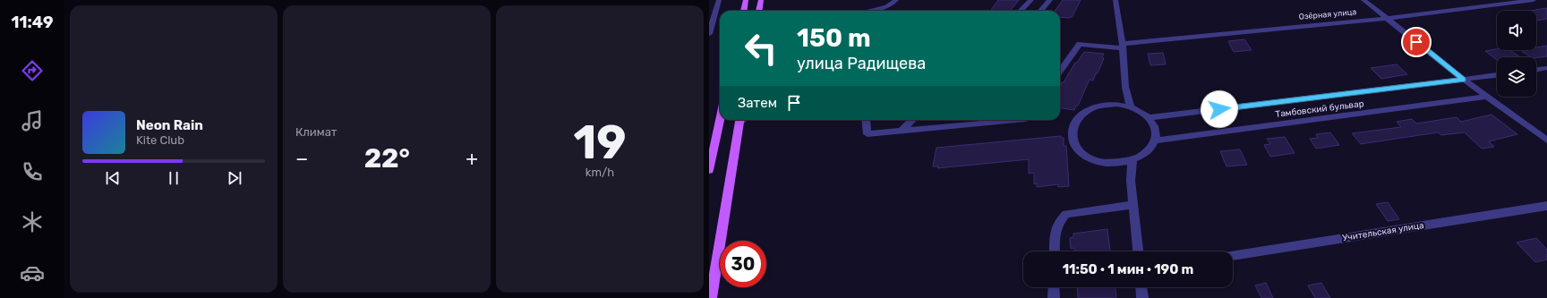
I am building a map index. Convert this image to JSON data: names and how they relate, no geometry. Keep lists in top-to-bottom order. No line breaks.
{"streets":{"street":["Озёрная улица","Тамбовский бульвар","Учительская улица"]},"page":{"tabs":"11:49","tile":["Климат",["19","km/h"]],"turn":["150 m","улица Радищева"],"then":"Затем","song":["Neon Rain","Kite Club"],"heat":["−","22°","+"],"limit":"30","trip":"11:50 · 1 мин · 190 m"}}
